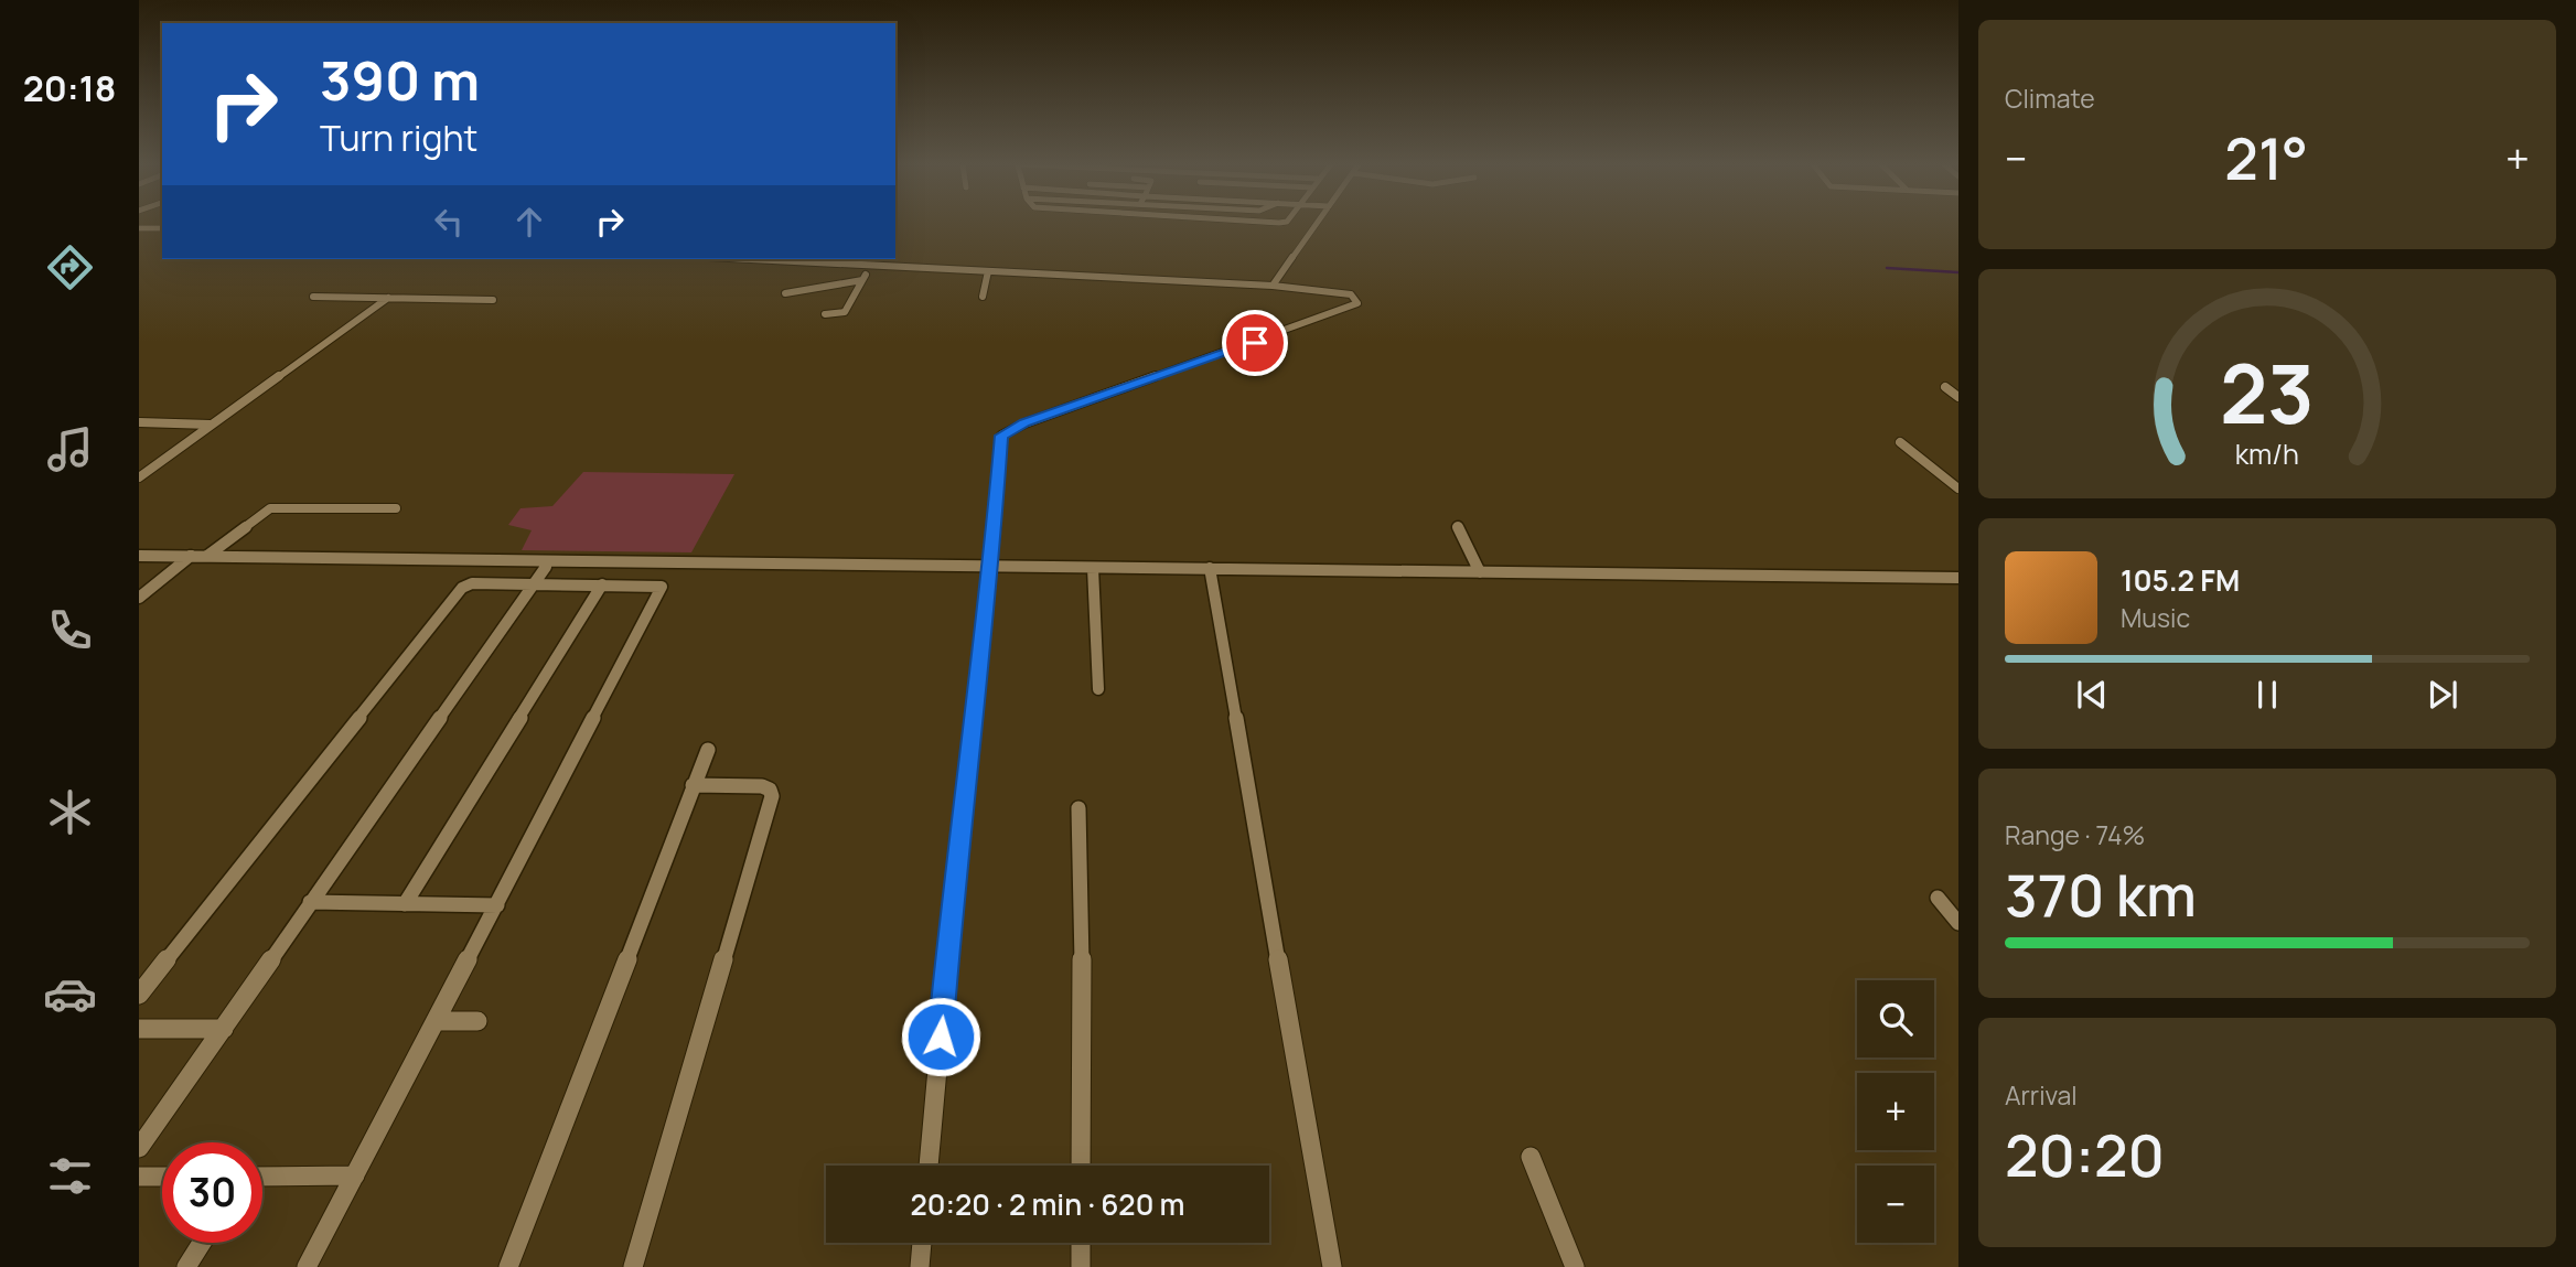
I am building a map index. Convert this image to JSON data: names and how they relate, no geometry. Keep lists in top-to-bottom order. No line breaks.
{"page":{"tabs":"20:18","tile":["Climate",["Range · 74%","370 km"],["Arrival","20:20"]],"turn":["390 m","Turn right"],"heat":["−","21°","+"],"song":["105.2 FM","Music"],"map_buttons":["+","−"],"limit":"30","trip":"20:20 · 2 min · 620 m","gauge":["23","km/h"]}}
